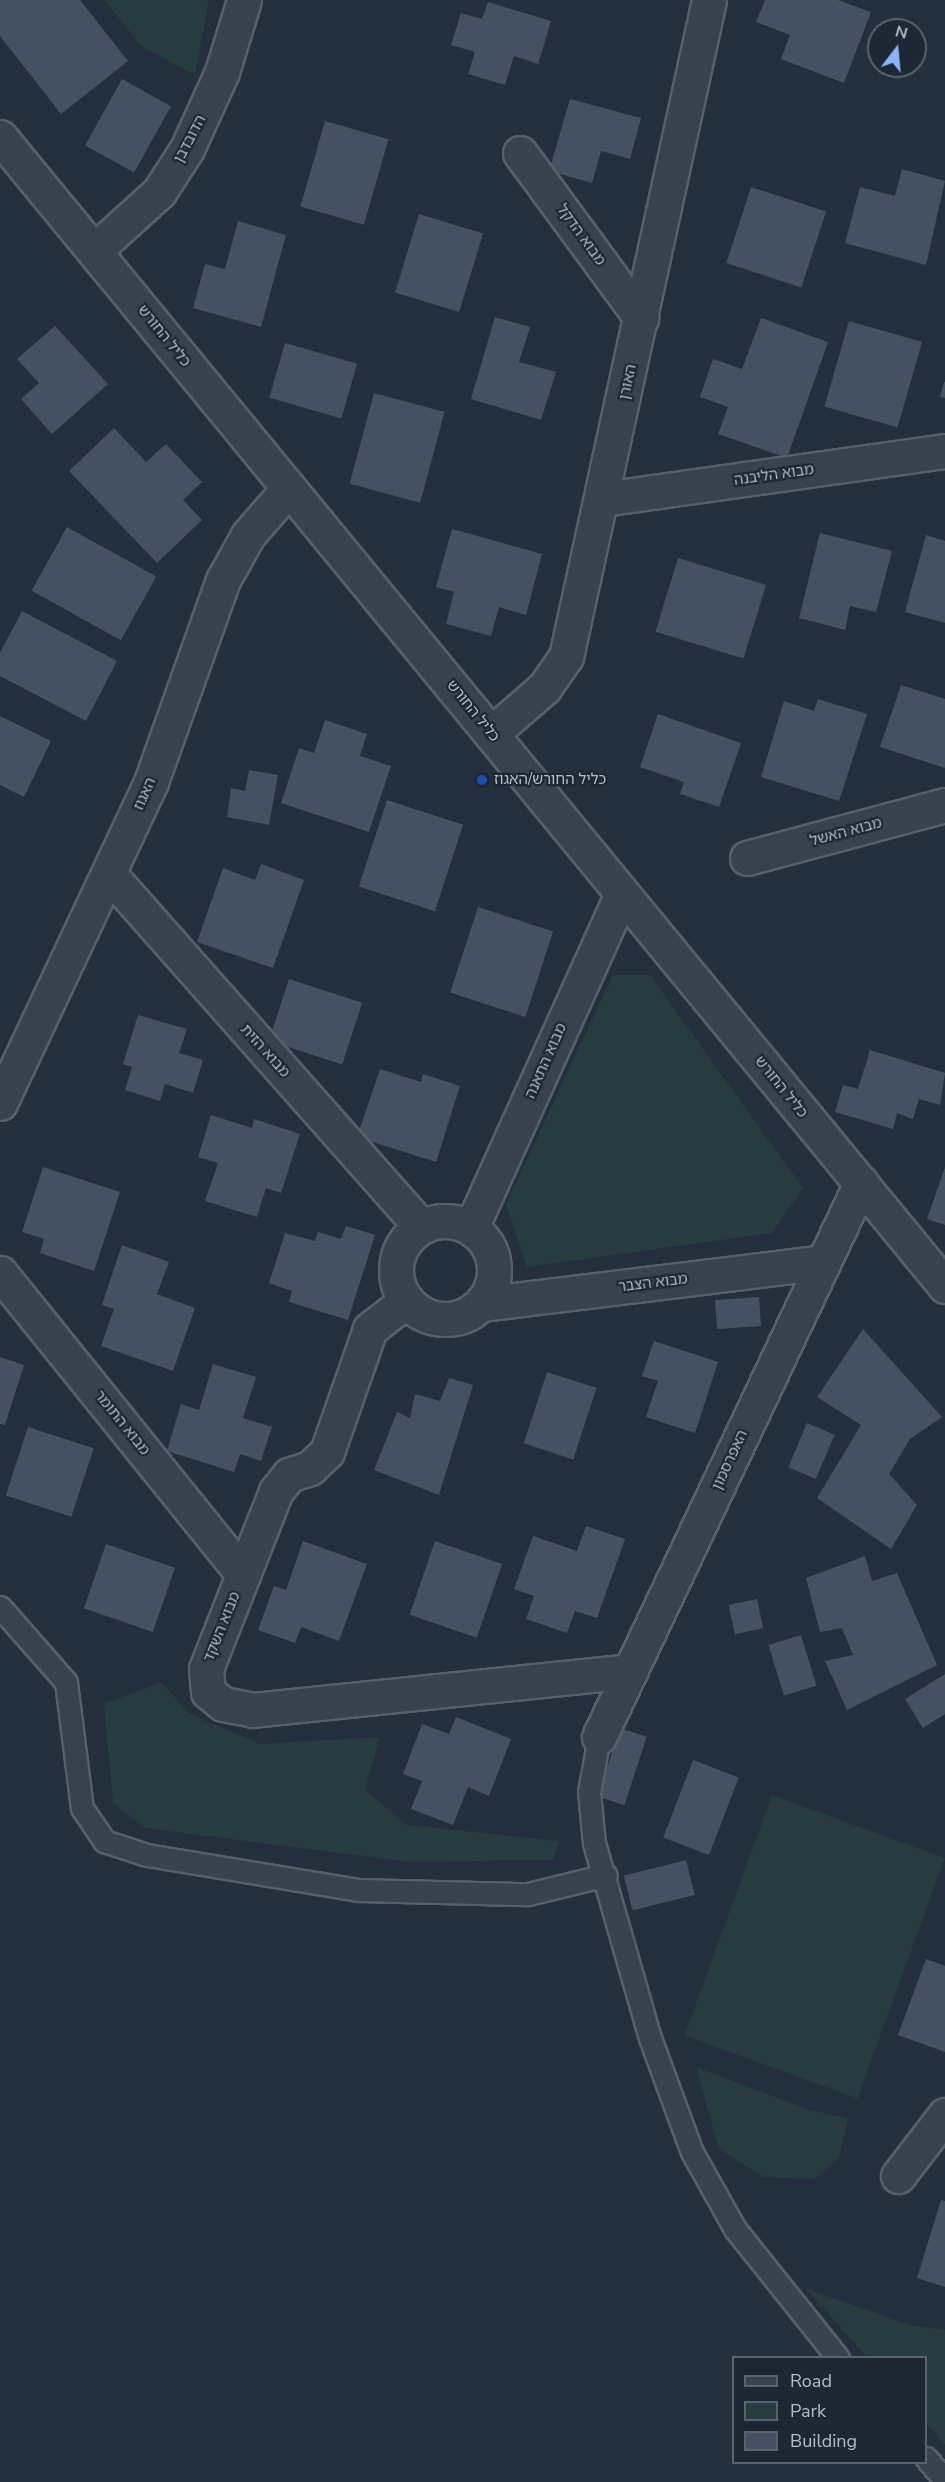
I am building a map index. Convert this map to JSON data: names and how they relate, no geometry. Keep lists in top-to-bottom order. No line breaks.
{"streets":{"street":["הדובדבן","מבוא הדקל","כליל החורש","האורן","מבוא הליבנה","האגוז","מבוא האשל","מבוא הזית","מבוא התאנה","מבוא הצבר","מבוא התומר","האפרסמון","מבוא השקד"]},"crossings":[["הדובדבן","כליל החורש"],["מבוא הדקל","האורן"],["כליל החורש","האורן"],["כליל החורש","האגוז"],["כליל החורש","מבוא התאנה"],["כליל החורש","האפרסמון"],["האורן","מבוא הליבנה"],["האגוז","מבוא הזית"],["מבוא הזית","מבוא התאנה"],["מבוא הזית","מבוא הצבר"],["מבוא הזית","מבוא השקד"],["מבוא התאנה","מבוא הצבר"],["מבוא התאנה","מבוא השקד"],["מבוא הצבר","האפרסמון"],["מבוא הצבר","מבוא השקד"],["מבוא התומר","מבוא השקד"],["האפרסמון","מבוא השקד"]],"places":["כליל החורש/האגוז"],"legend":["Road","Park","Building"],"north":"top"}
